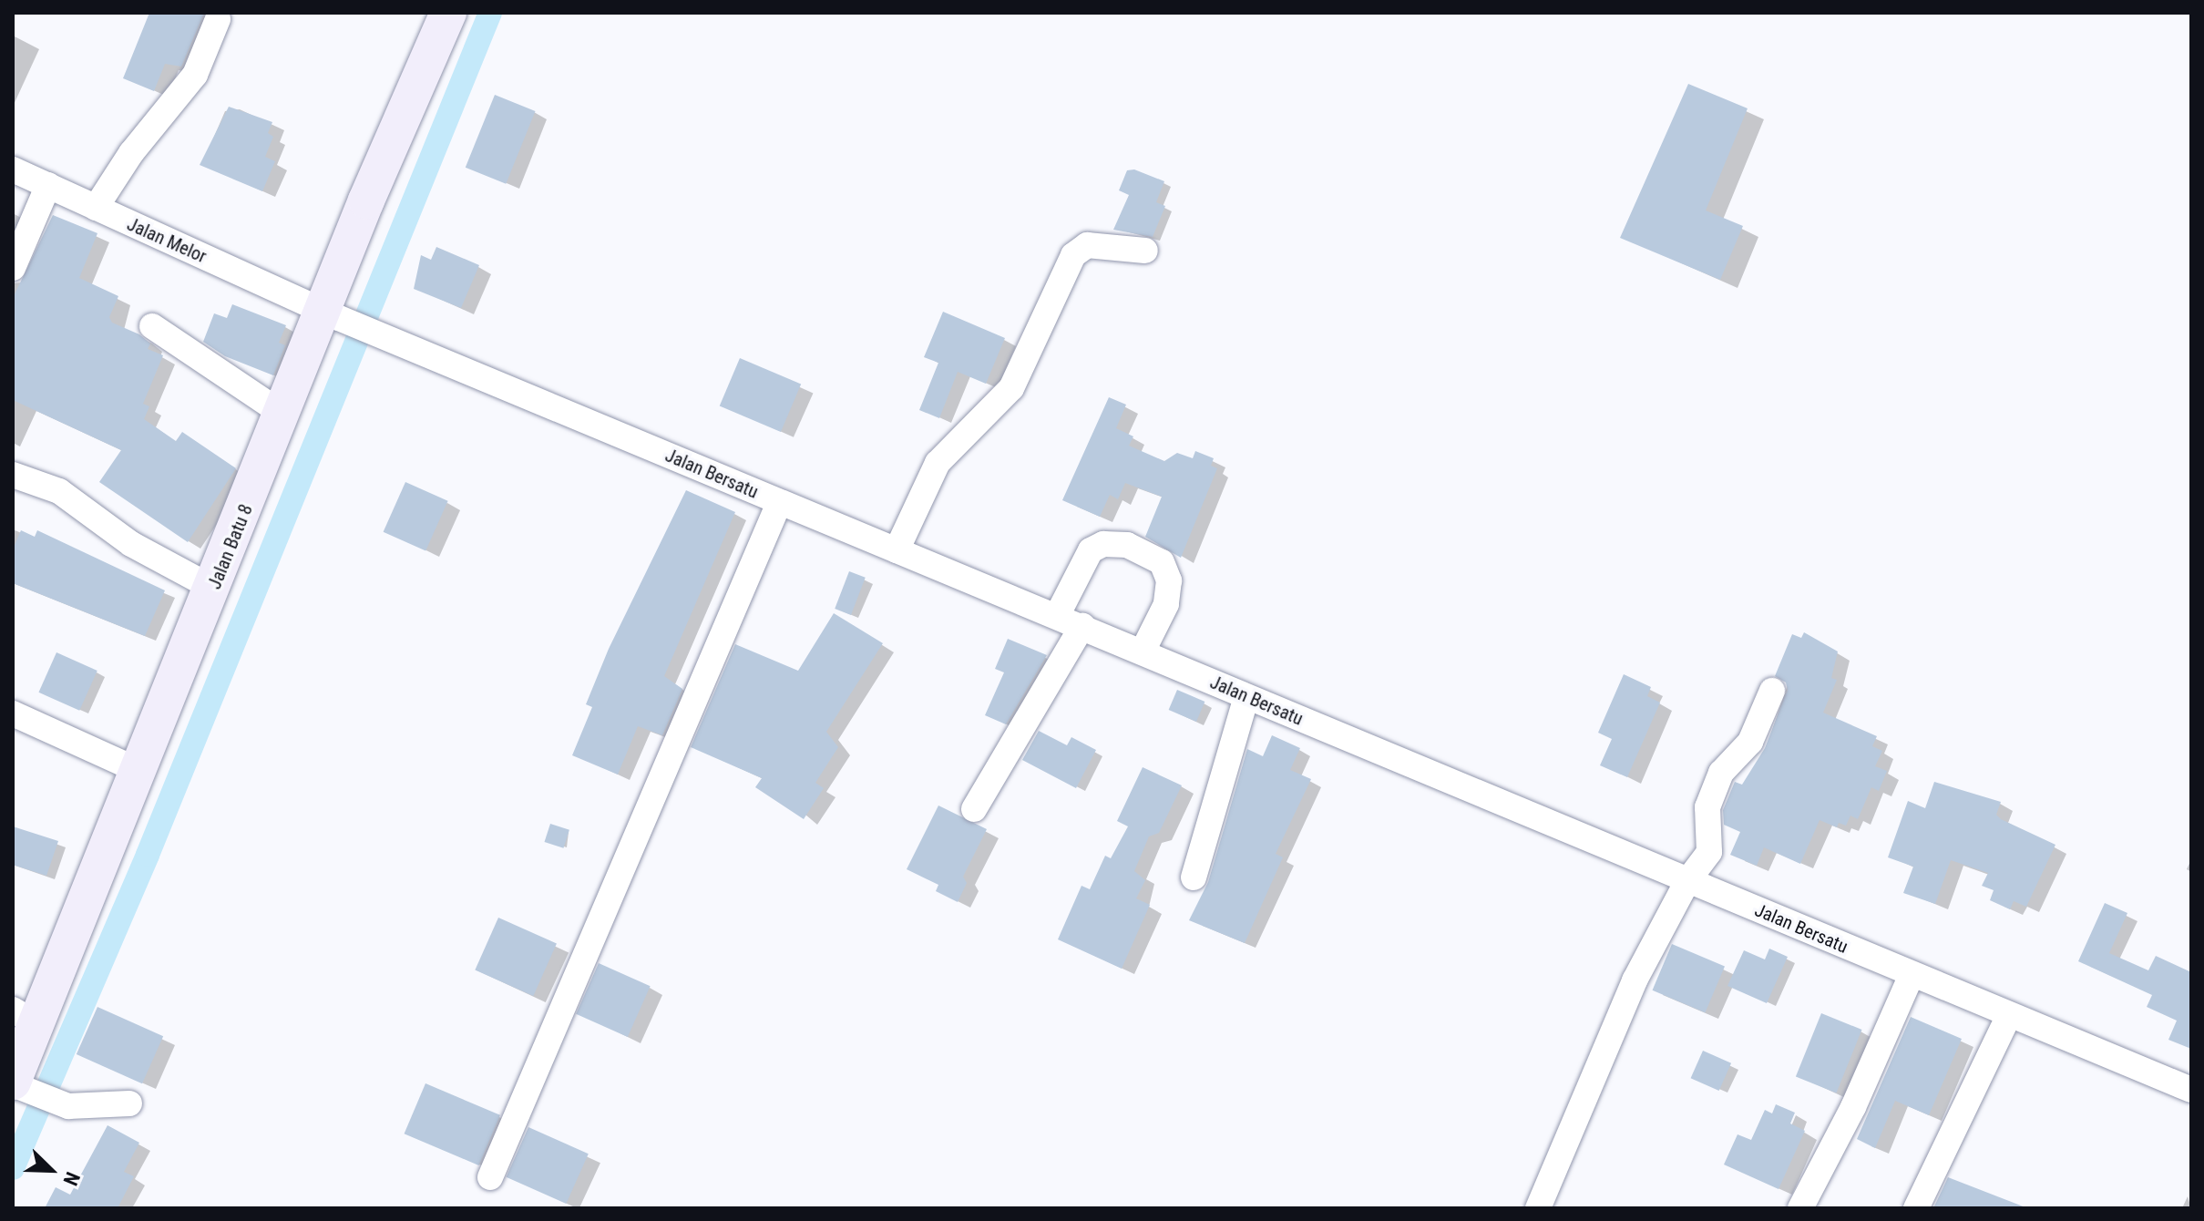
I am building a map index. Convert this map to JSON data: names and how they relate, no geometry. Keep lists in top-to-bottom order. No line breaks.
{"streets":{"street":["Jalan Melor","Jalan Bersatu","Jalan Batu 8"]},"crossings":[["Jalan Melor","Jalan Bersatu"],["Jalan Melor","Jalan Batu 8"],["Jalan Bersatu","Jalan Batu 8"]],"north":"bottom right"}
